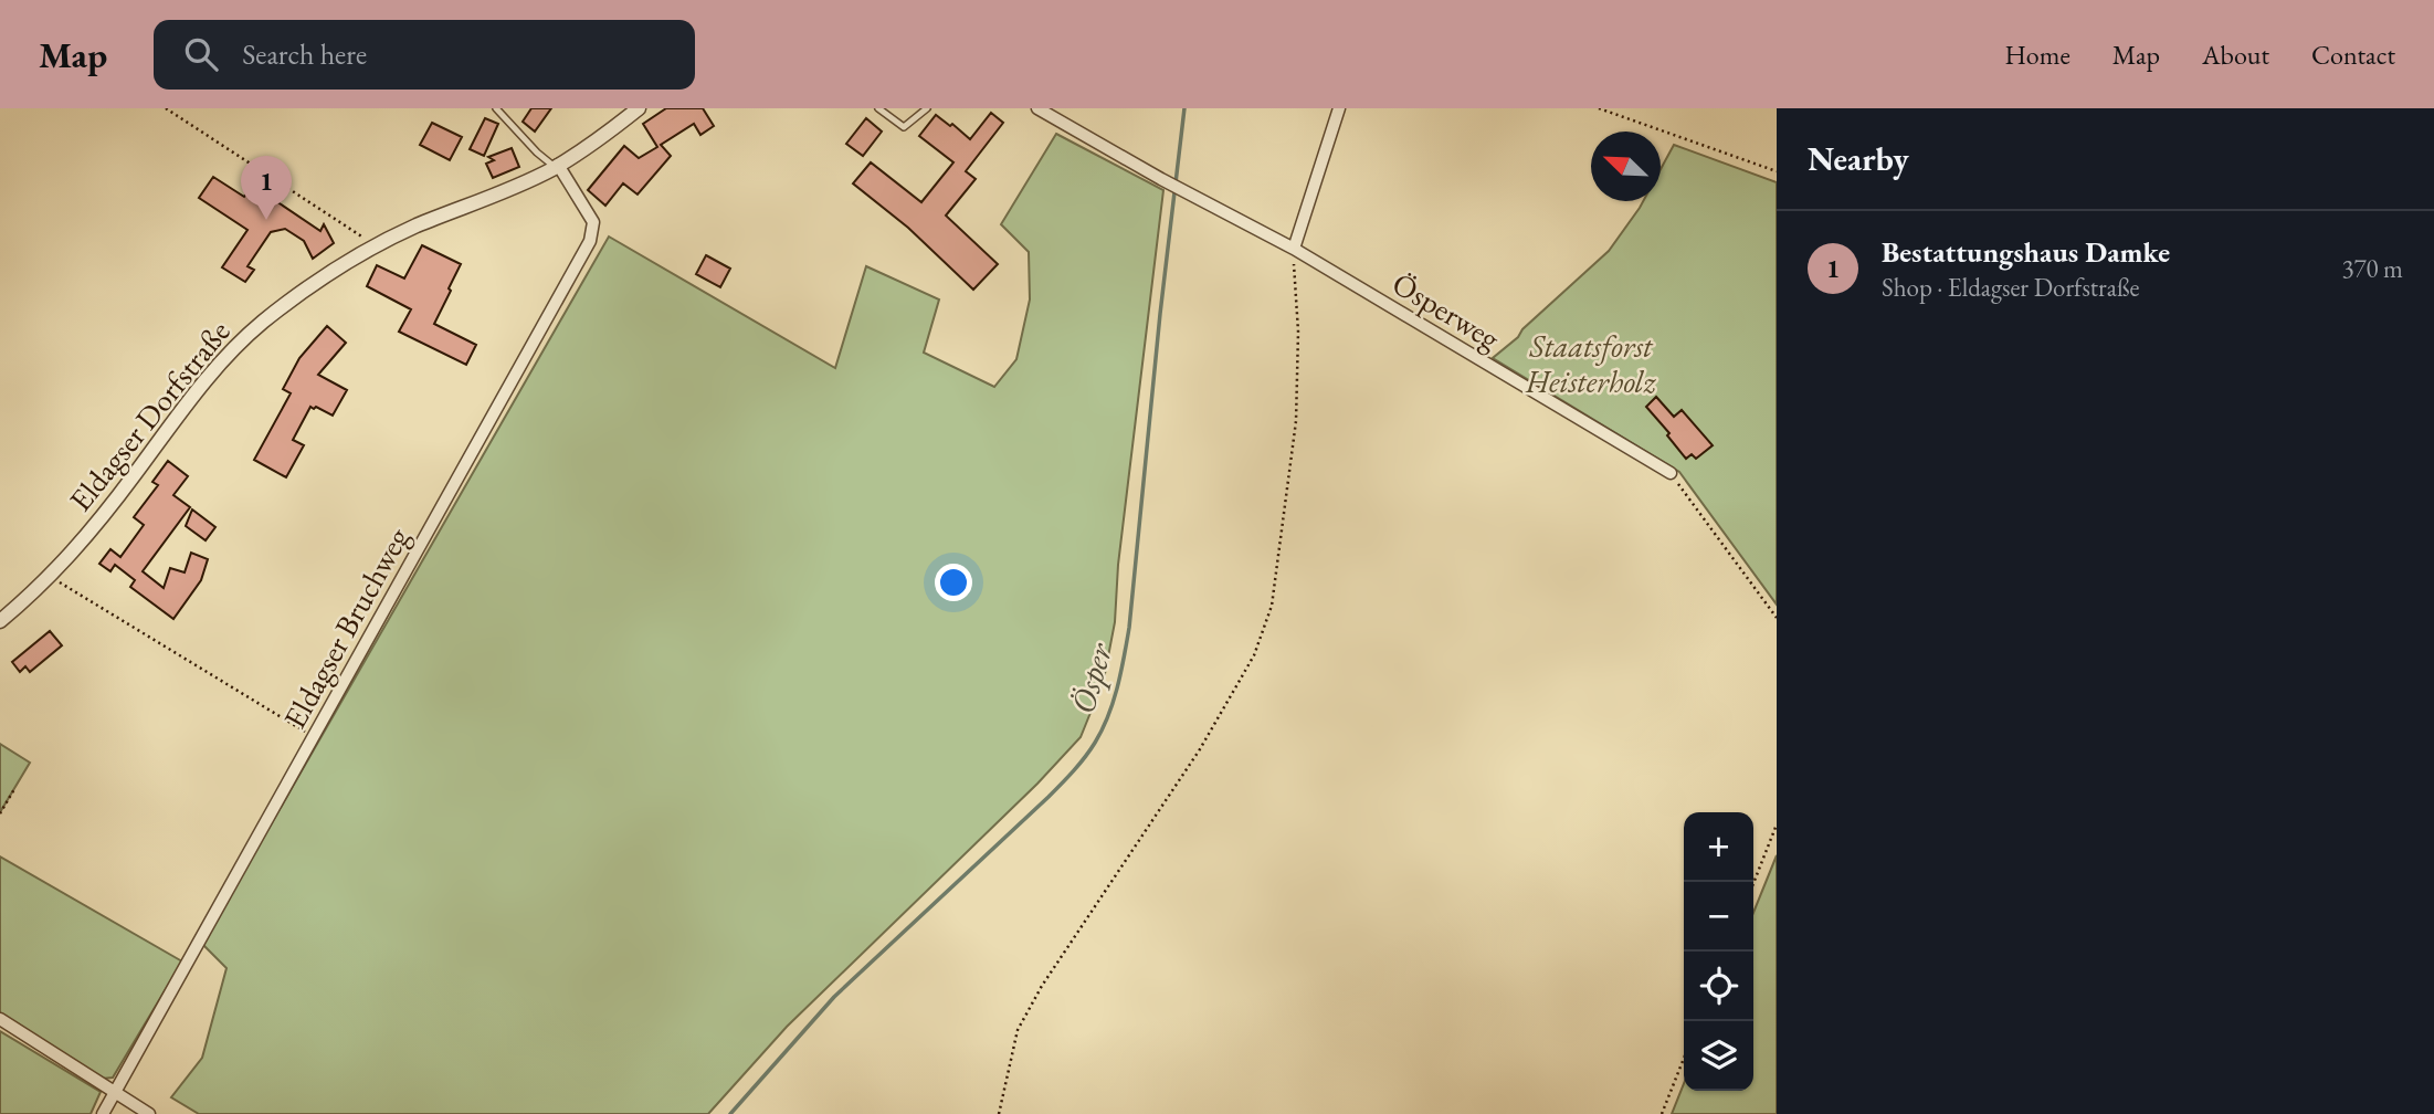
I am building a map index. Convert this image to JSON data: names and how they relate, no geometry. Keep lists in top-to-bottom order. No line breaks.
{"streets":{"street":["Ösperweg","Eldagser Dorfstraße","Eldagser Bruchweg"]},"crossings":[["Eldagser Dorfstraße","Eldagser Bruchweg"]],"water":["Ösper"],"parks":["Staatsforst Heisterholz"],"north":"top left","page":{"header":"Map","search":"Search here","nav":["Home","Map","About","Contact"],"heading":"Nearby","pins":"1","list":[{"mark":"1","name":"Bestattungshaus Damke","note":"Shop · Eldagser Dorfstraße","value":"370 m"}],"map_buttons":["+","−"]}}
